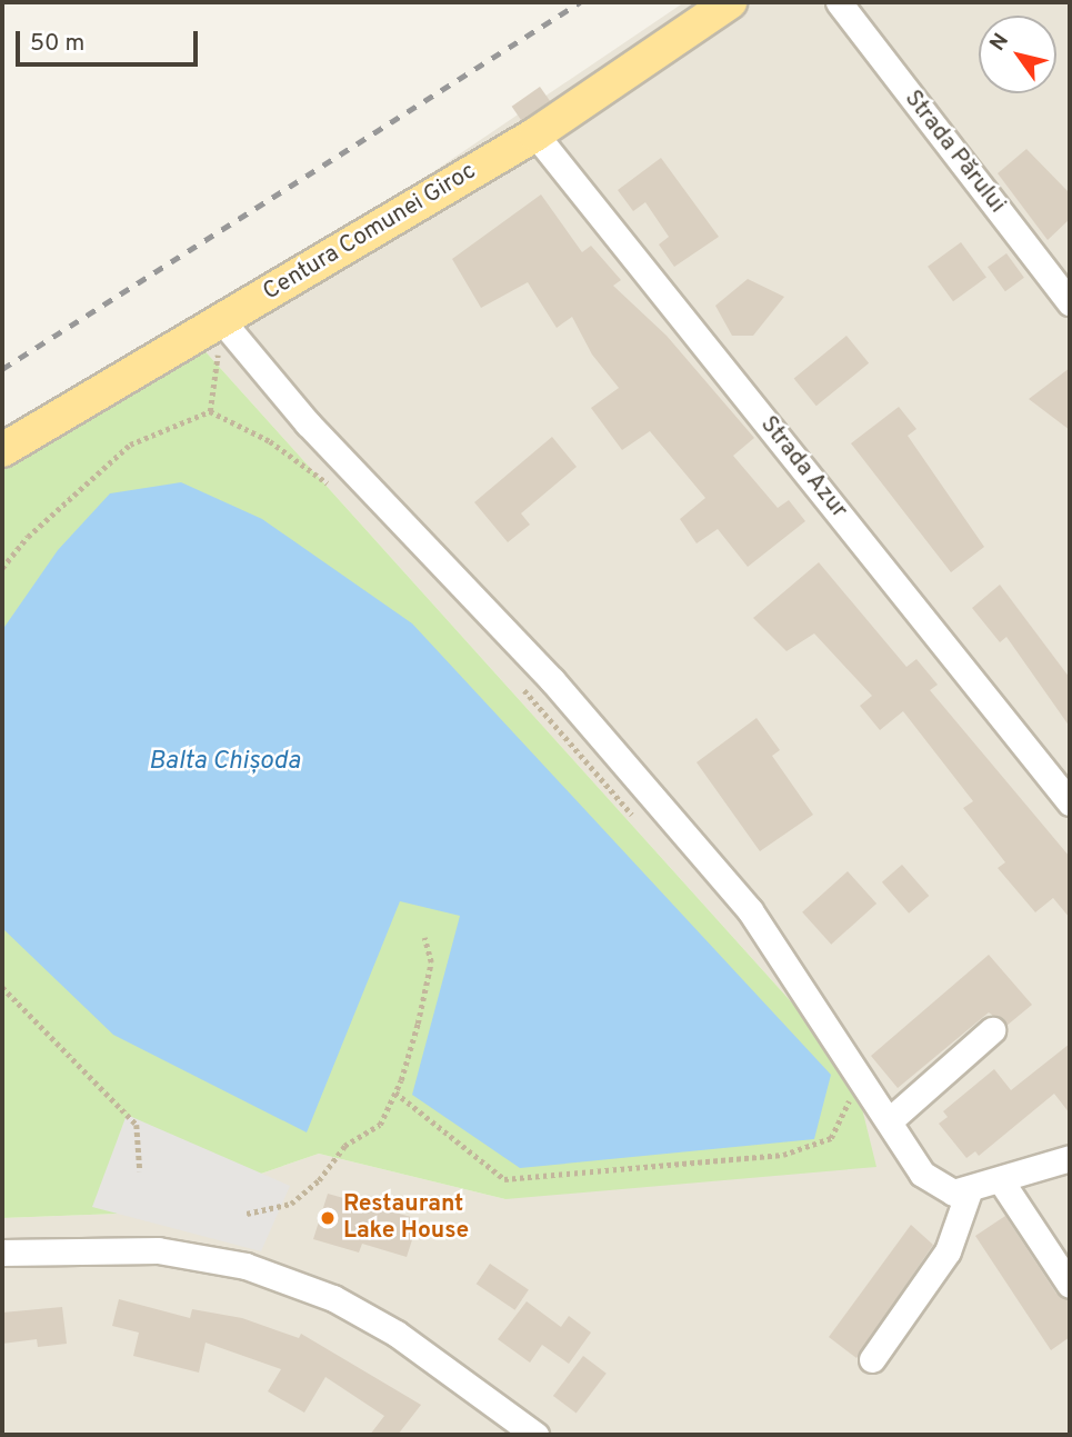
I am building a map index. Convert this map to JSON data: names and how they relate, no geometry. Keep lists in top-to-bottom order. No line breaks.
{"streets":{"main road":["Centura Comunei Giroc"],"street":["Strada Părului","Strada Azur"]},"crossings":[["Centura Comunei Giroc","Strada Azur"]],"water":["Balta Chișoda"],"places":["Restaurant Lake House"],"scale_bar":"50 m","north":"top left"}
